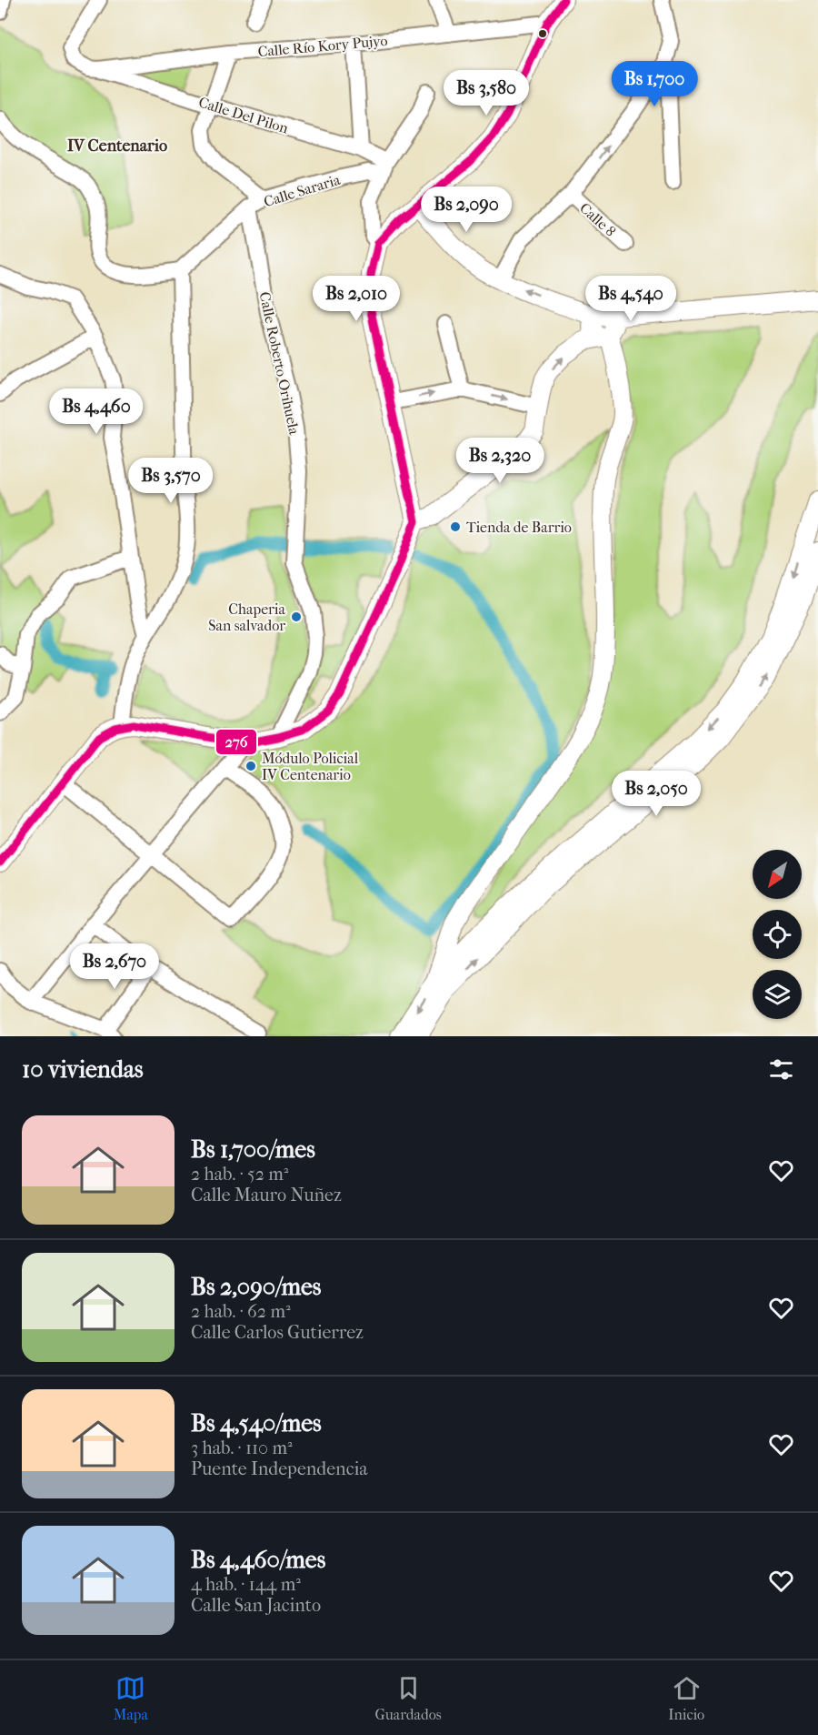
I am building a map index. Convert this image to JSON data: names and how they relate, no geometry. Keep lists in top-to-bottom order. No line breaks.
{"streets":{"street":["Calle Río Kory Pujyo","Calle Del Pilon","Calle Sararia","Calle 8","Calle Roberto Orihuela"]},"crossings":[["Calle Río Kory Pujyo","Calle Del Pilon"],["Calle Del Pilon","Calle Sararia"],["Calle Sararia","Calle Roberto Orihuela"]],"districts":["IV Centenario"],"places":["Tienda de Barrio","Chaperia San salvador","Módulo Policial IV Centenario"],"lines":["transit line 276"],"north":"bottom left","page":{"price":["Bs 1,700","Bs 3,580","Bs 2,090","Bs 2,010","Bs 4,540","Bs 4,460","Bs 2,320","Bs 3,570","Bs 2,050","Bs 2,670"],"heading":"10 viviendas","list":[{"name":"Bs 1,700/mes","note":"2 hab. · 52 m² · Calle Mauro Nuñez"},{"name":"Bs 2,090/mes","note":"2 hab. · 62 m² · Calle Carlos Gutierrez"},{"name":"Bs 4,540/mes","note":"3 hab. · 110 m² · Puente Independencia"},{"name":"Bs 4,460/mes","note":"4 hab. · 144 m² · Calle San Jacinto"}],"tabs":["Mapa","Guardados","Inicio"]}}
